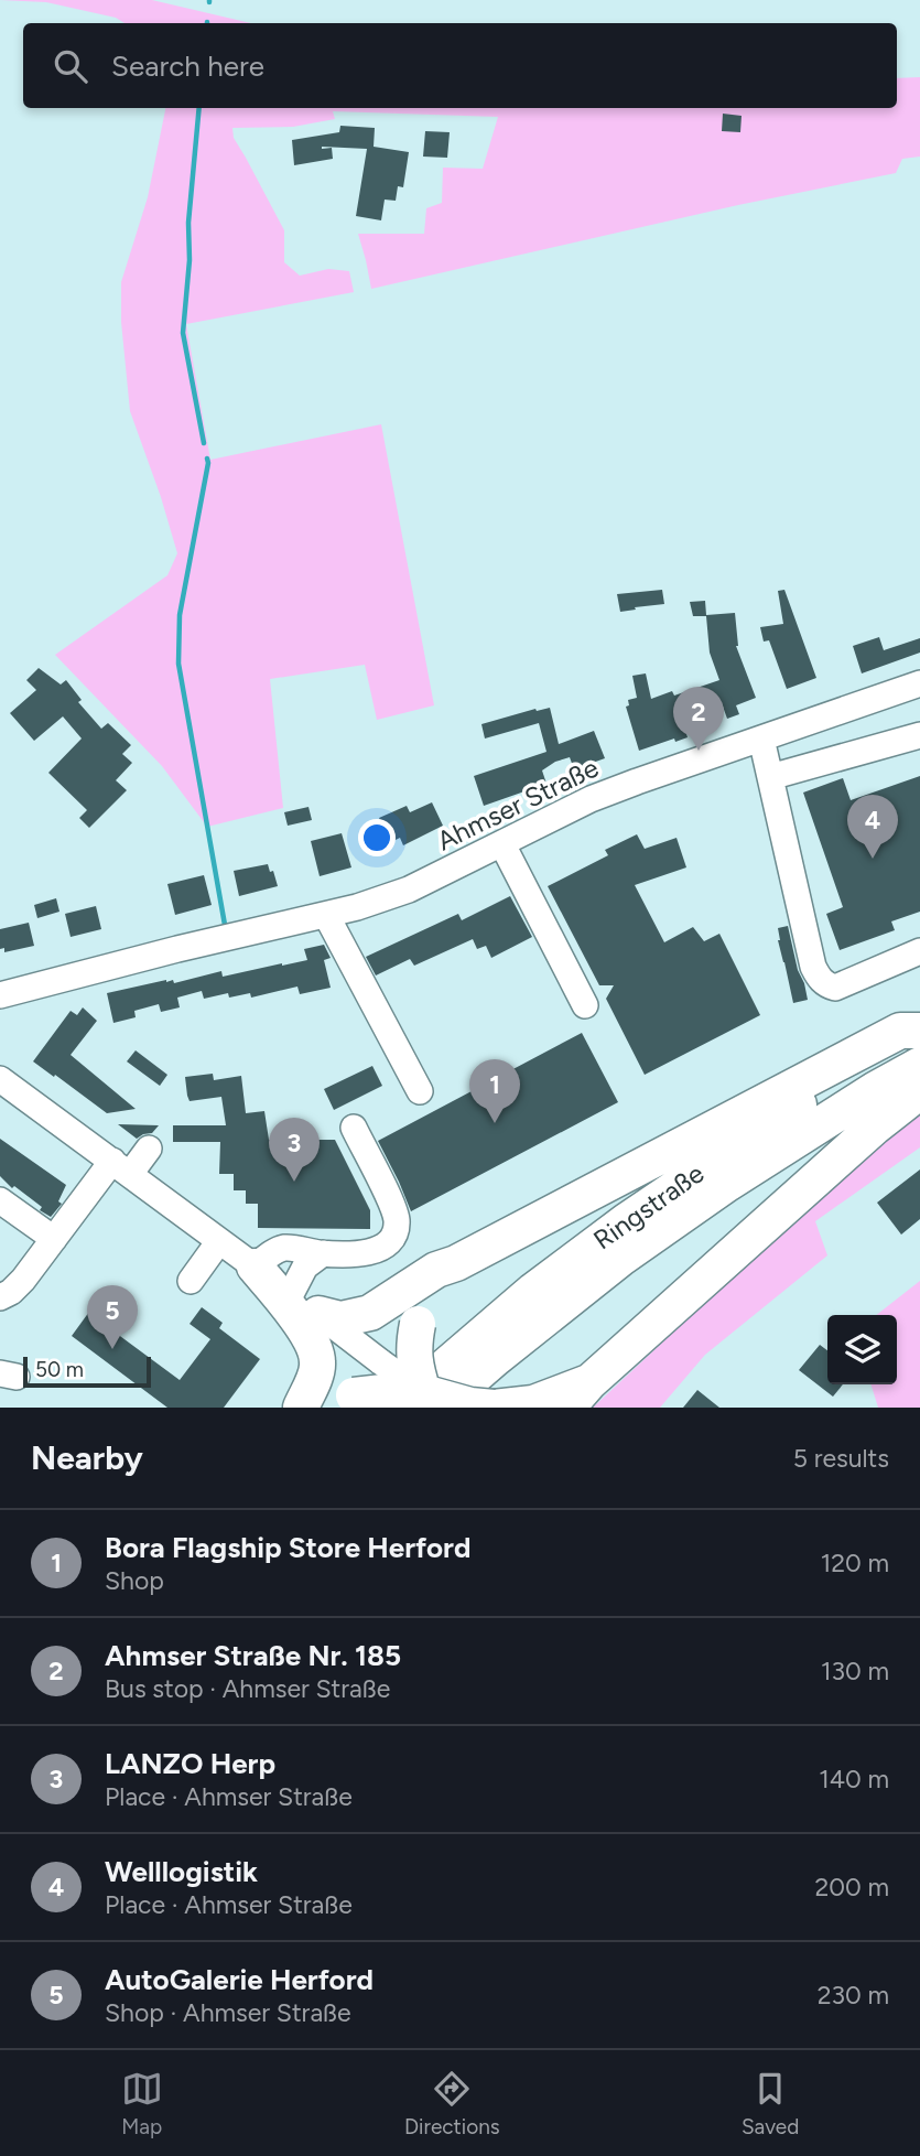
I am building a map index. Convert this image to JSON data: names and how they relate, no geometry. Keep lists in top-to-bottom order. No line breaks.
{"streets":{"highway":["Ringstraße"],"street":["Ahmser Straße"]},"scale_bar":"50 m","page":{"search":"Search here","pins":["2","4","1","3","5"],"scale":"50 m","heading":["Nearby","5 results"],"list":[{"mark":"1","name":"Bora Flagship Store Herford","note":"Shop","value":"120 m"},{"mark":"2","name":"Ahmser Straße Nr. 185","note":"Bus stop · Ahmser Straße","value":"130 m"},{"mark":"3","name":"LANZO Herp","note":"Place · Ahmser Straße","value":"140 m"},{"mark":"4","name":"Welllogistik","note":"Place · Ahmser Straße","value":"200 m"},{"mark":"5","name":"AutoGalerie Herford","note":"Shop · Ahmser Straße","value":"230 m"}],"nav":["Map","Directions","Saved"]}}
